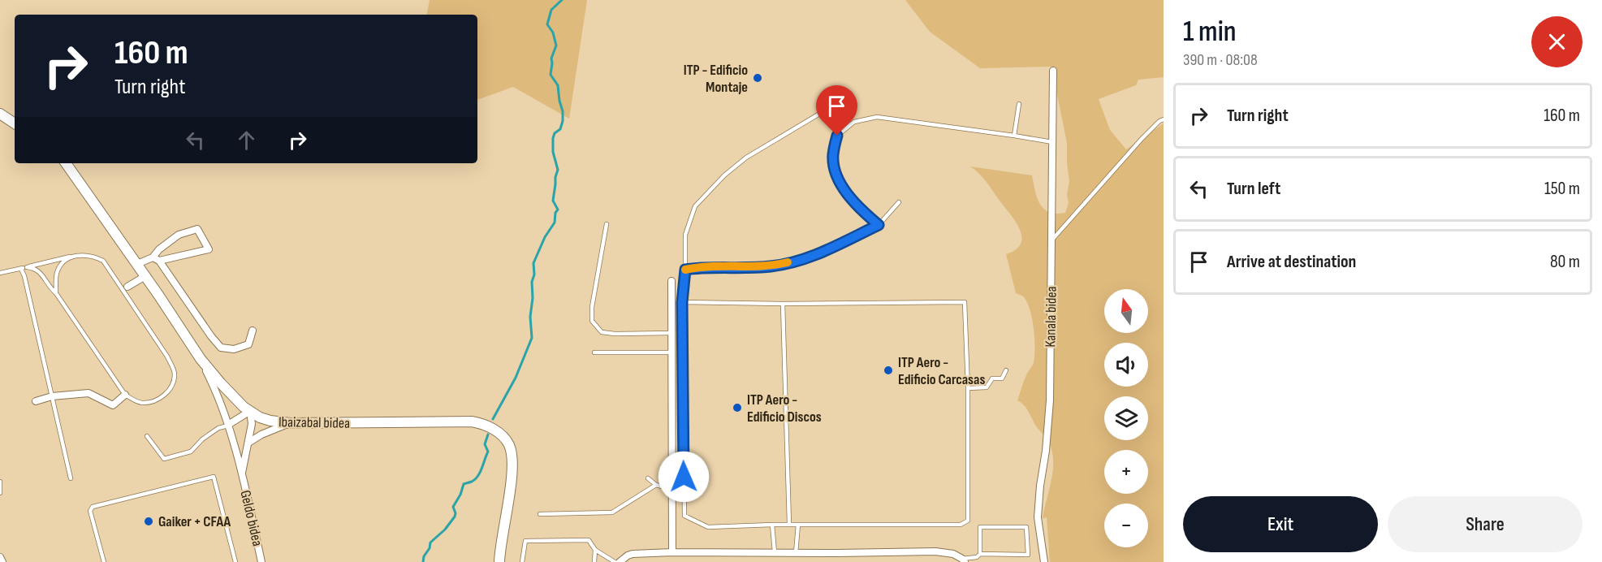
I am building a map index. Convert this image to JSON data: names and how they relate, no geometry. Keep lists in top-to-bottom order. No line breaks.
{"streets":{"street":["Kanala bidea","Ibaizabal bidea","Geldo bidea"]},"crossings":[["Ibaizabal bidea","Geldo bidea"]],"places":["ITP - Edificio Montaje","ITP Aero - Edificio Carcasas","ITP Aero - Edificio Discos","Gaiker + CFAA"],"north":"top","page":{"heading":["1 min","390 m · 08:08"],"turn":["160 m","Turn right"],"list":[{"name":"Turn right","value":"160 m"},{"name":"Turn left","value":"150 m"},{"name":"Arrive at destination","value":"80 m"}],"map_buttons":["+","−"],"buttons":["Exit","Share"]}}
